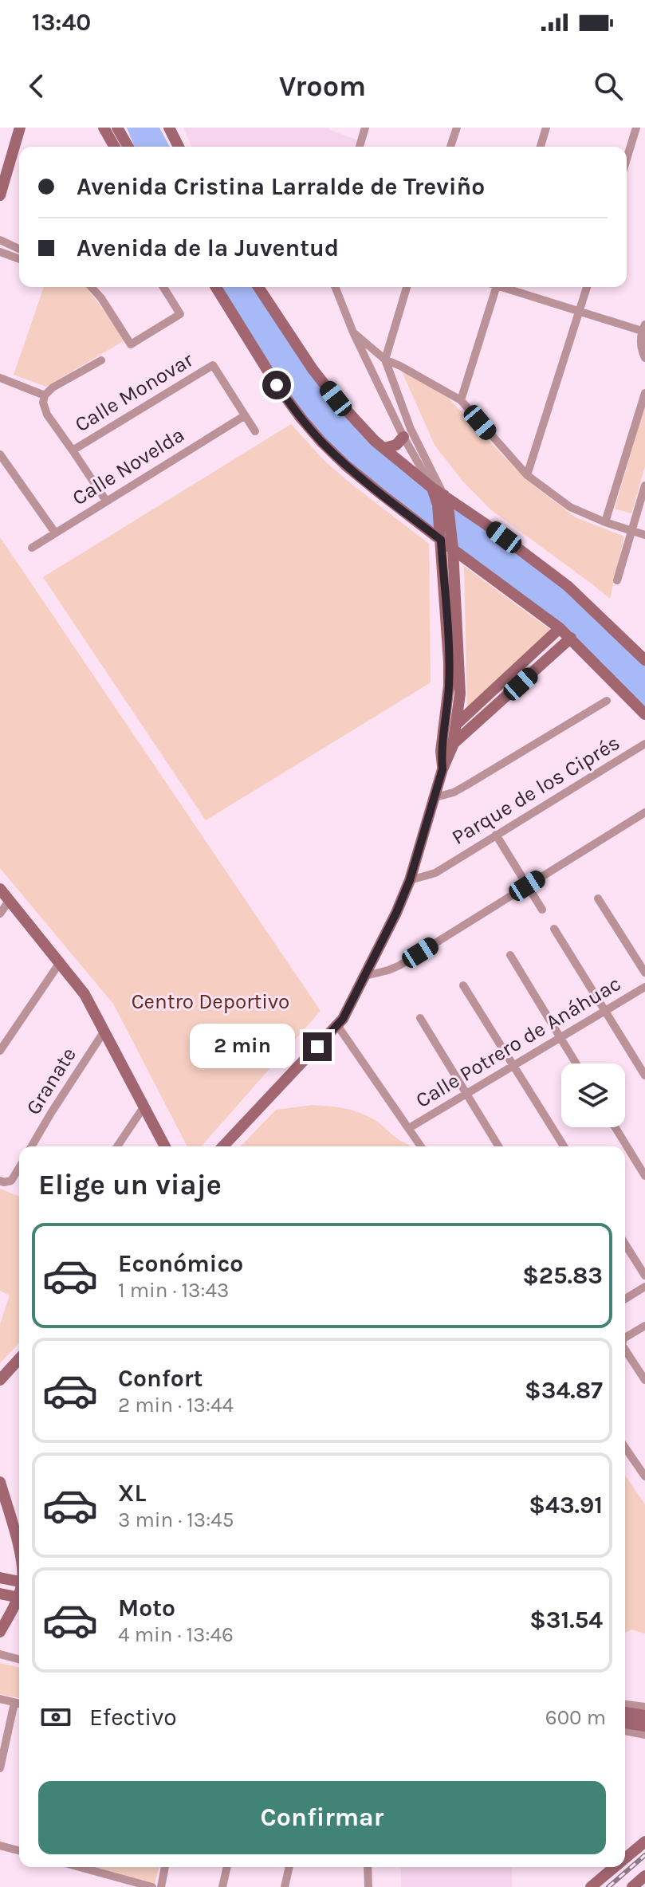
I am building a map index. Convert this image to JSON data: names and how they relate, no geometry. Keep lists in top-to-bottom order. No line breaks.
{"streets":{"street":["Calle Monovar","Calle Novelda","Parque de los Ciprés","Calle Potrero de Anáhuac","Granate"]},"crossings":[["Calle Monovar","Calle Novelda"]],"parks":["Centro Deportivo"],"page":{"status":"13:40","header":"Vroom","banner":["Avenida Cristina Larralde de Treviño","Avenida de la Juventud"],"bubble":"2 min","heading":"Elige un viaje","list":[{"name":"Económico","note":"1 min · 13:43","value":"$25.83"},{"name":"Confort","note":"2 min · 13:44","value":"$34.87"},{"name":"XL","note":"3 min · 13:45","value":"$43.91"},{"name":"Moto","note":"4 min · 13:46","value":"$31.54"}],"pay":["Efectivo","600 m"],"buttons":"Confirmar"}}
